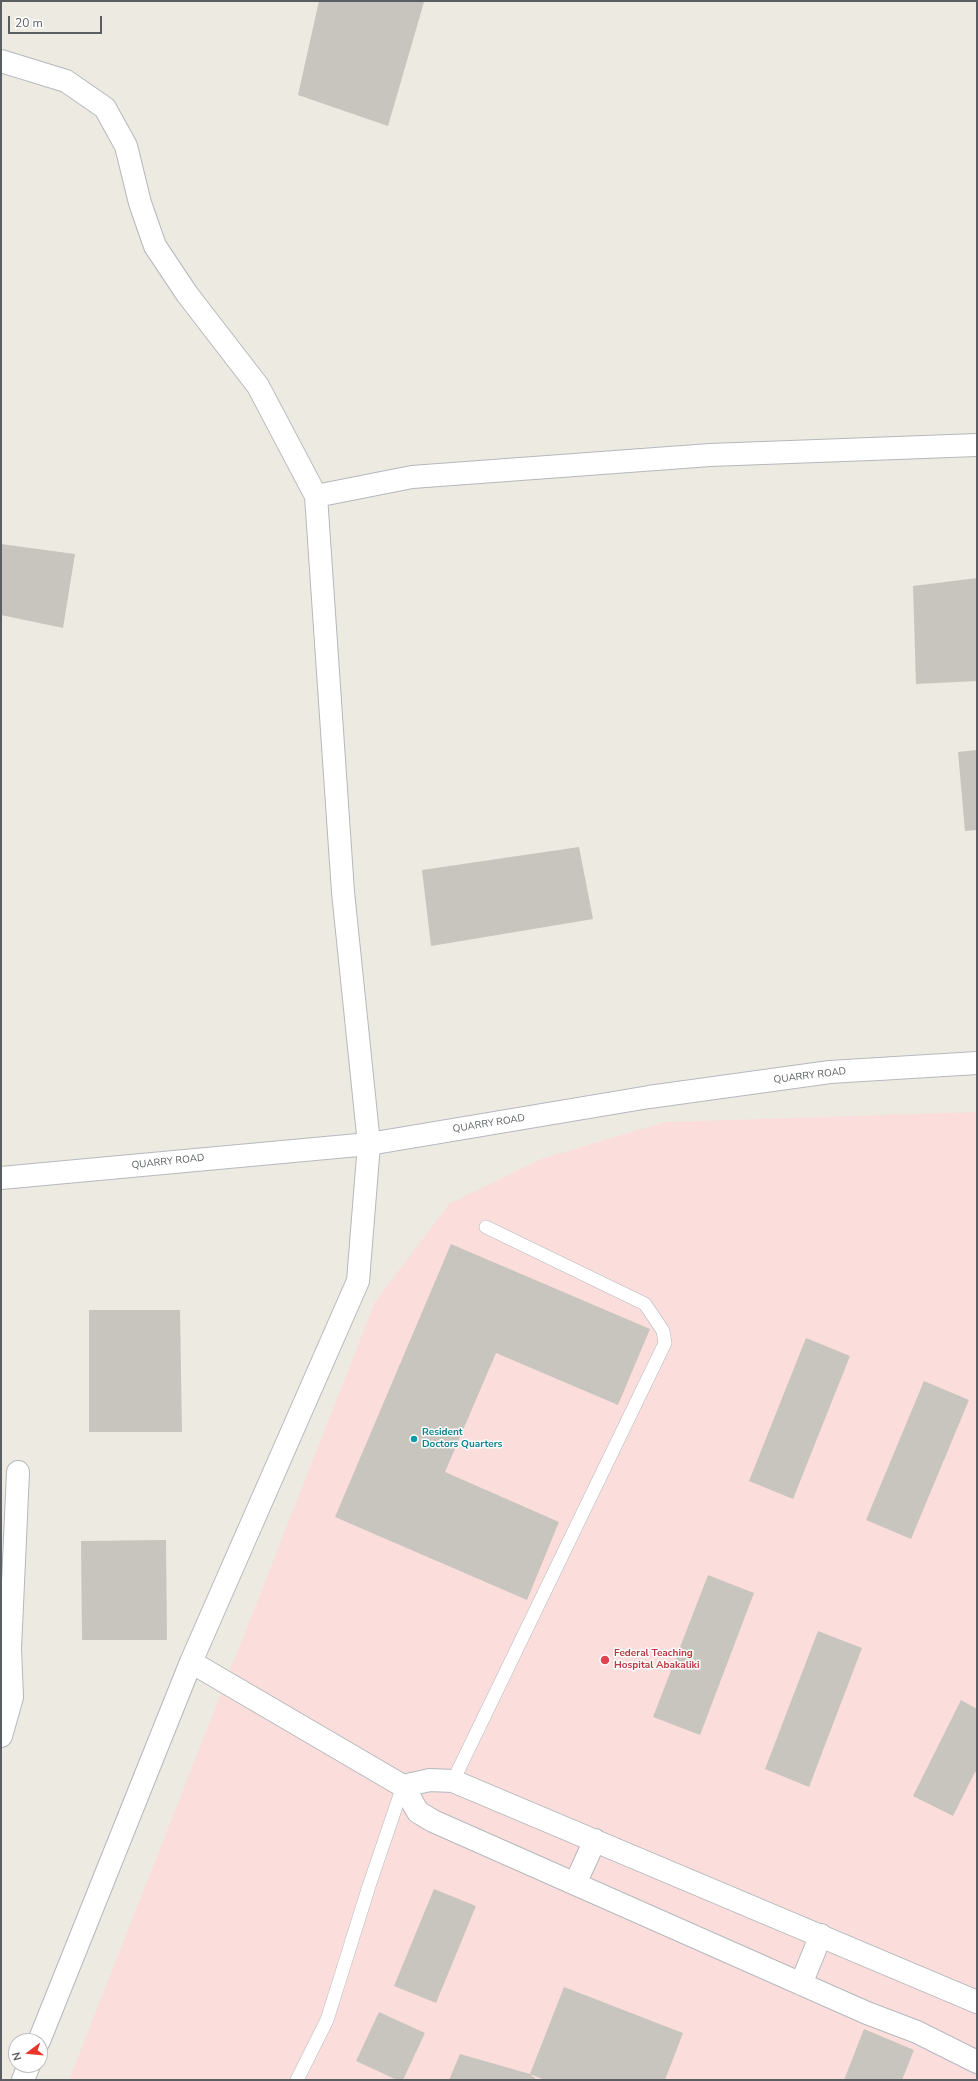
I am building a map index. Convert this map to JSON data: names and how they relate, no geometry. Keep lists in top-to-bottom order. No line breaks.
{"streets":{"street":["QUARRY ROAD"]},"places":["Resident Doctors Quarters","Federal Teaching Hospital Abakaliki"],"scale_bar":"20 m","north":"left"}
